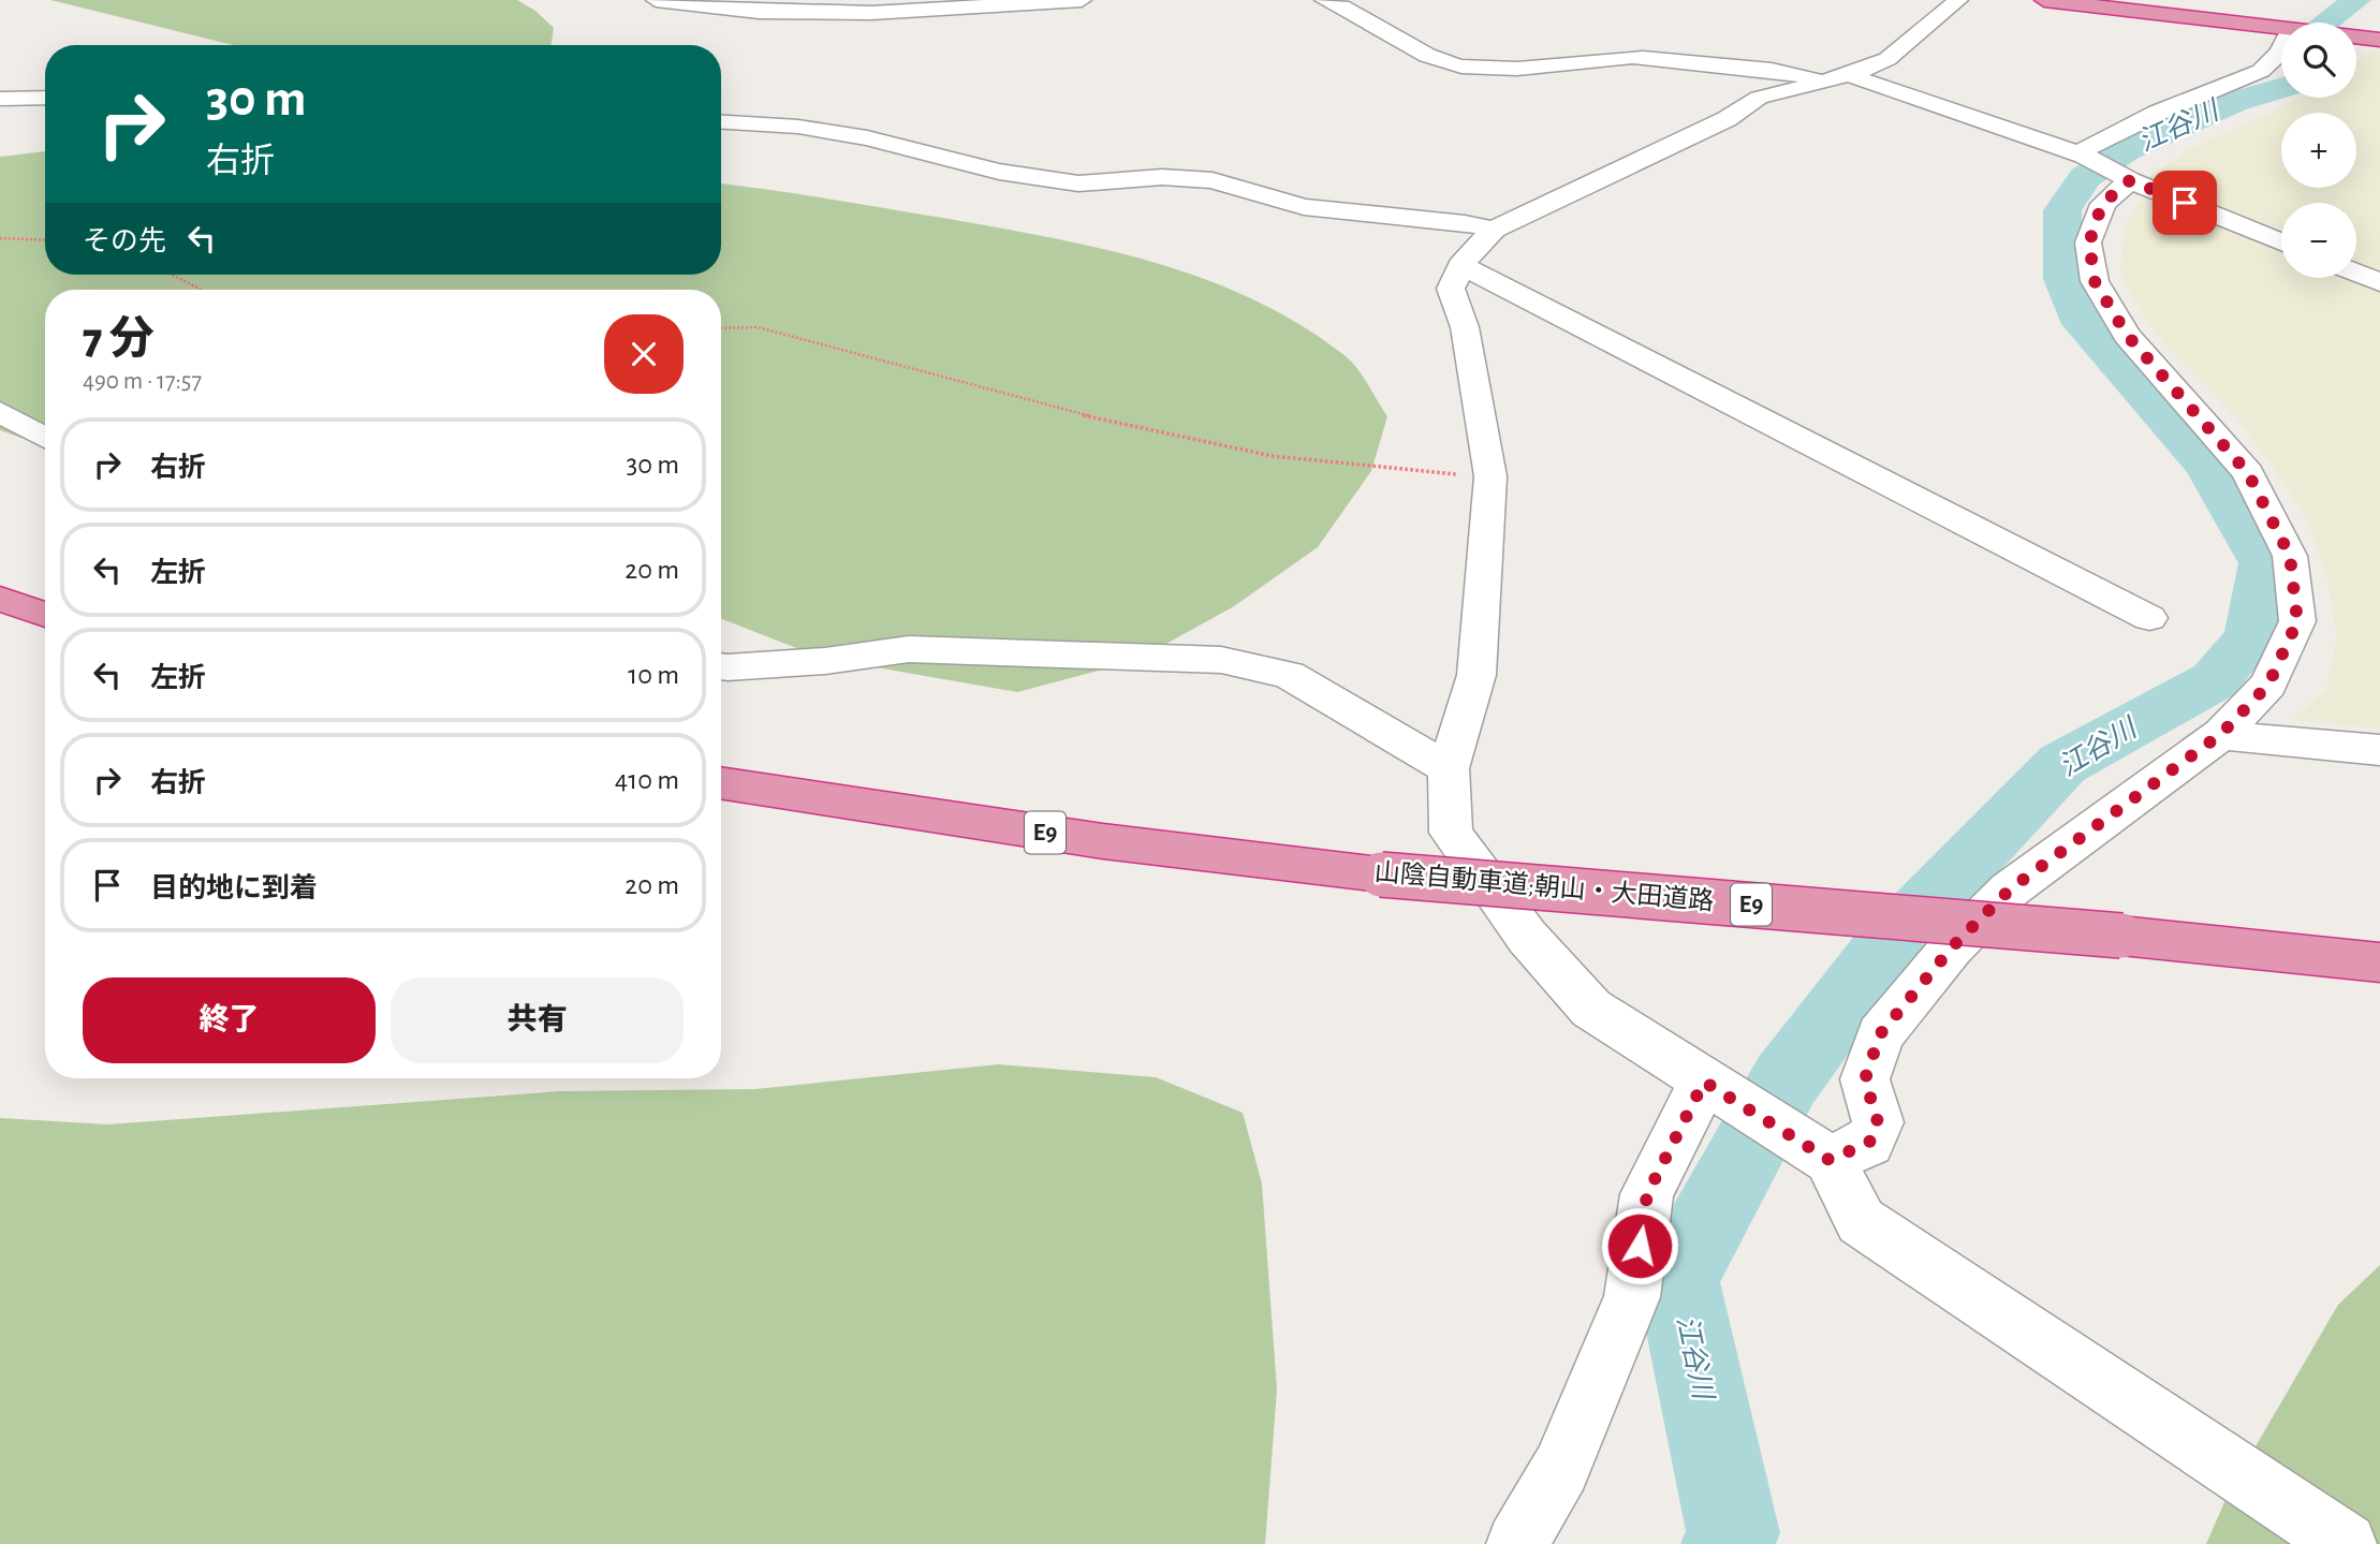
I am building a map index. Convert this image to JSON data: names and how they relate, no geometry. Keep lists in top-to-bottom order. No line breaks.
{"streets":{"highway":["E9","山陰自動車道;朝山・大田道路"]},"water":["江谷川"],"page":{"map_buttons":["+","−"],"turn":["30 m","右折"],"then":"その先","heading":["7 分","490 m · 17:57"],"list":[{"name":"右折","value":"30 m"},{"name":"左折","value":"20 m"},{"name":"左折","value":"10 m"},{"name":"右折","value":"410 m"},{"name":"目的地に到着","value":"20 m"}],"buttons":["終了","共有"]}}
